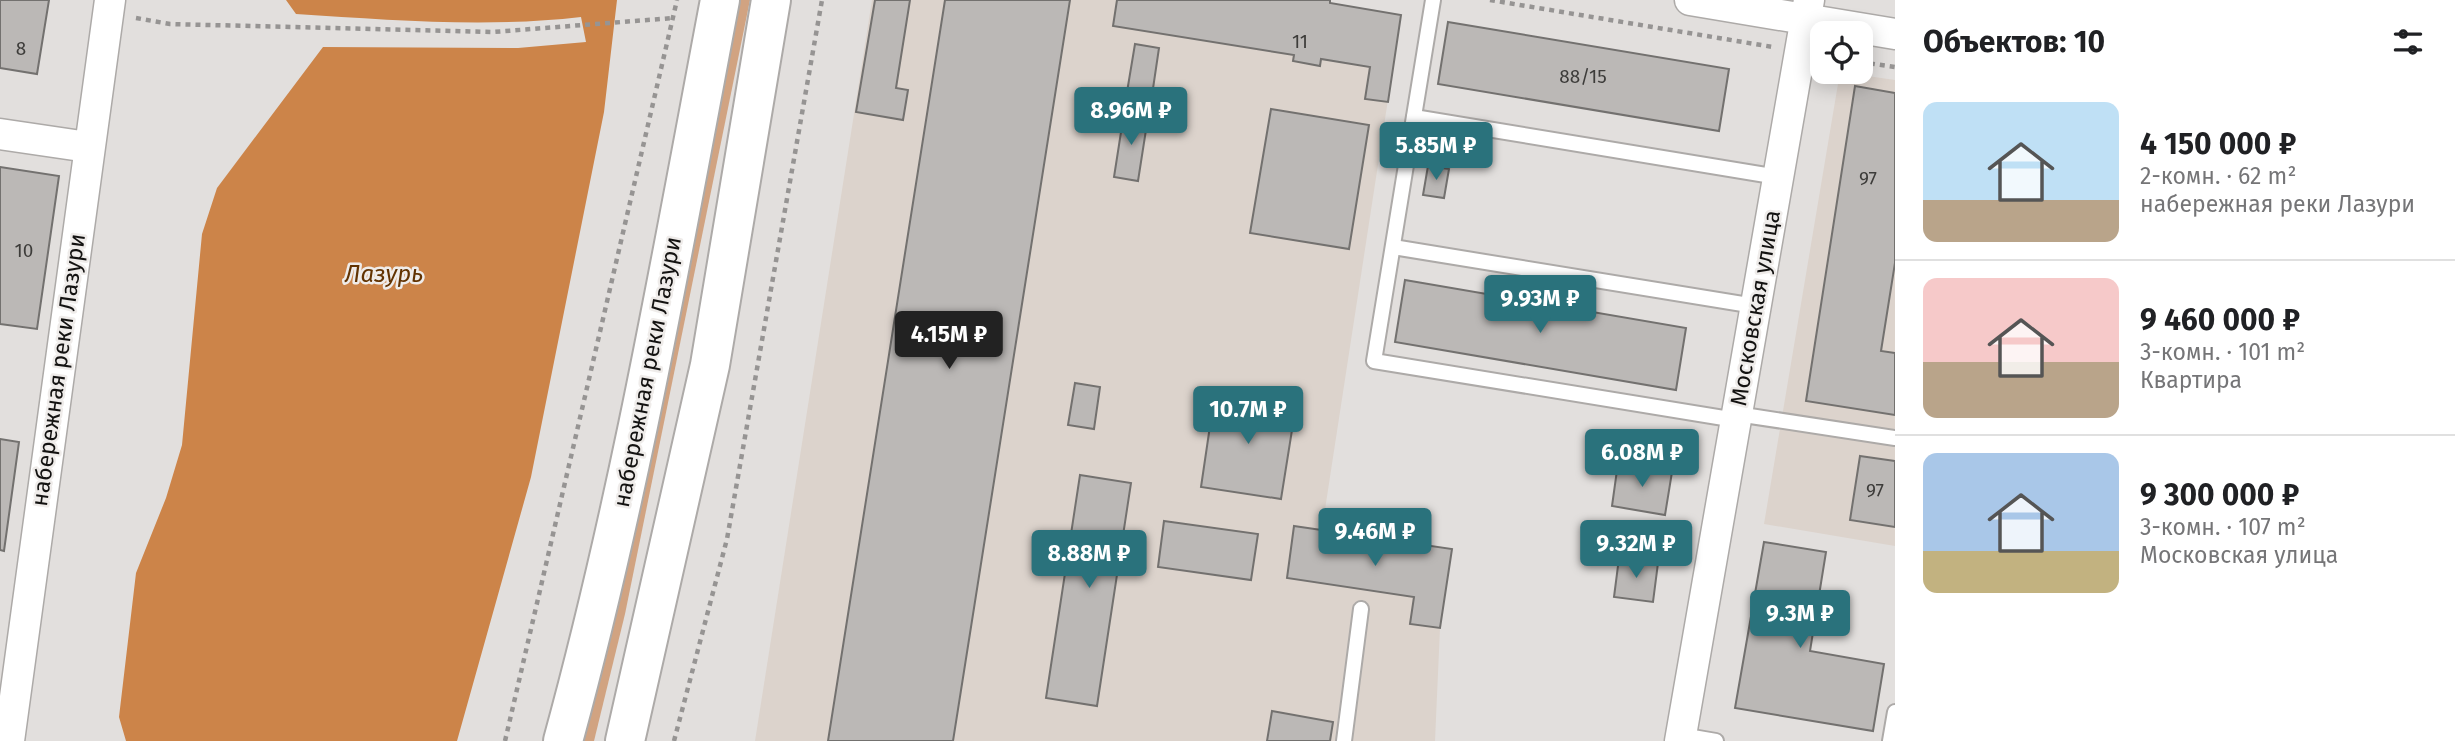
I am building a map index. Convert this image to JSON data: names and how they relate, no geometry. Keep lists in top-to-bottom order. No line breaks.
{"streets":{"main road":["набережная реки Лазури"],"street":["Московская улица"]},"water":["Лазурь"],"house_numbers":["11","8","88/15","97","10","97"],"page":{"heading":"Объектов: 10","list":[{"name":"4 150 000 ₽","note":"2-комн. · 62 m² · набережная реки Лазури"},{"name":"9 460 000 ₽","note":"3-комн. · 101 m² · Квартира"},{"name":"9 300 000 ₽","note":"3-комн. · 107 m² · Московская улица"}],"price":["8.96M ₽","5.85M ₽","9.93M ₽","4.15M ₽","10.7M ₽","6.08M ₽","9.46M ₽","9.32M ₽","8.88M ₽","9.3M ₽"]}}
